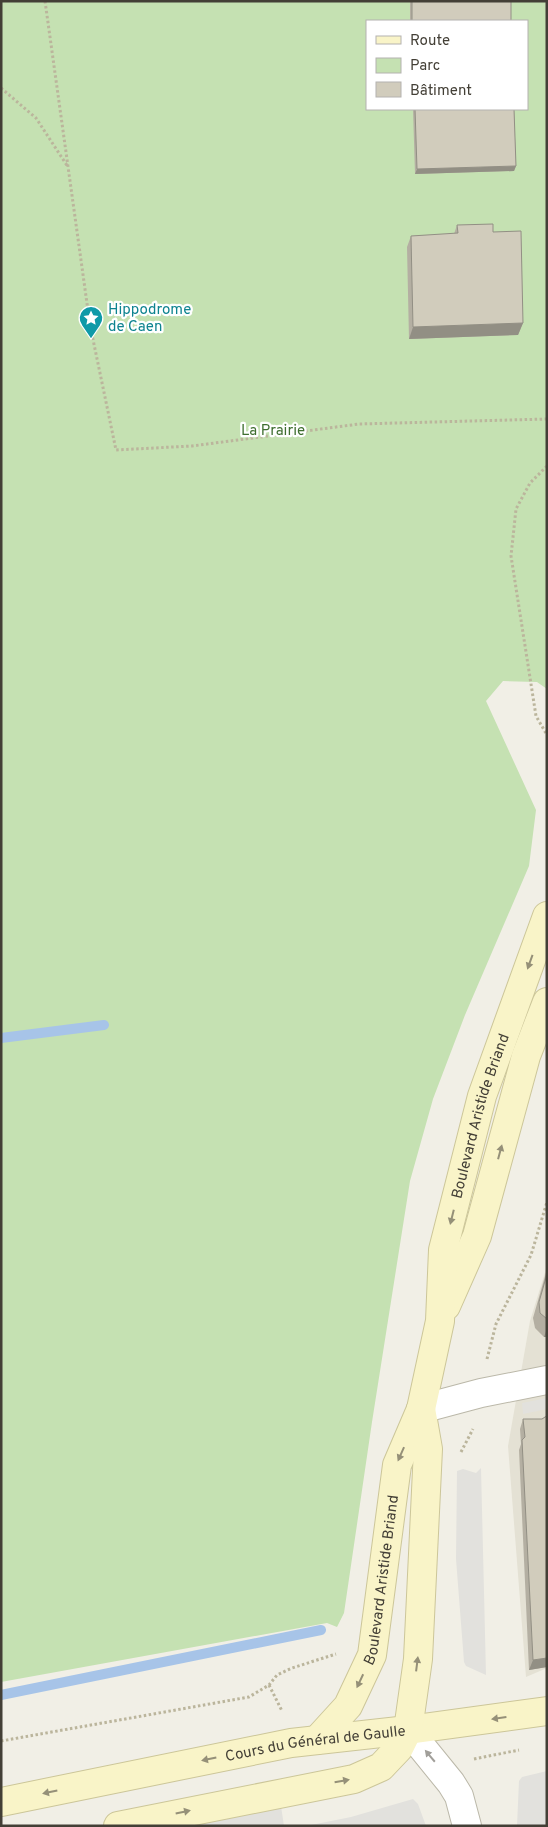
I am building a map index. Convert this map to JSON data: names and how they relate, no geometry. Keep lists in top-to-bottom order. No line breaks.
{"streets":{"main road":["Boulevard Aristide Briand","Cours du Général de Gaulle"]},"crossings":[["Boulevard Aristide Briand","Cours du Général de Gaulle"]],"parks":["La Prairie"],"places":{"place":["Hippodrome de Caen"]},"legend":["Route","Parc","Bâtiment"]}
